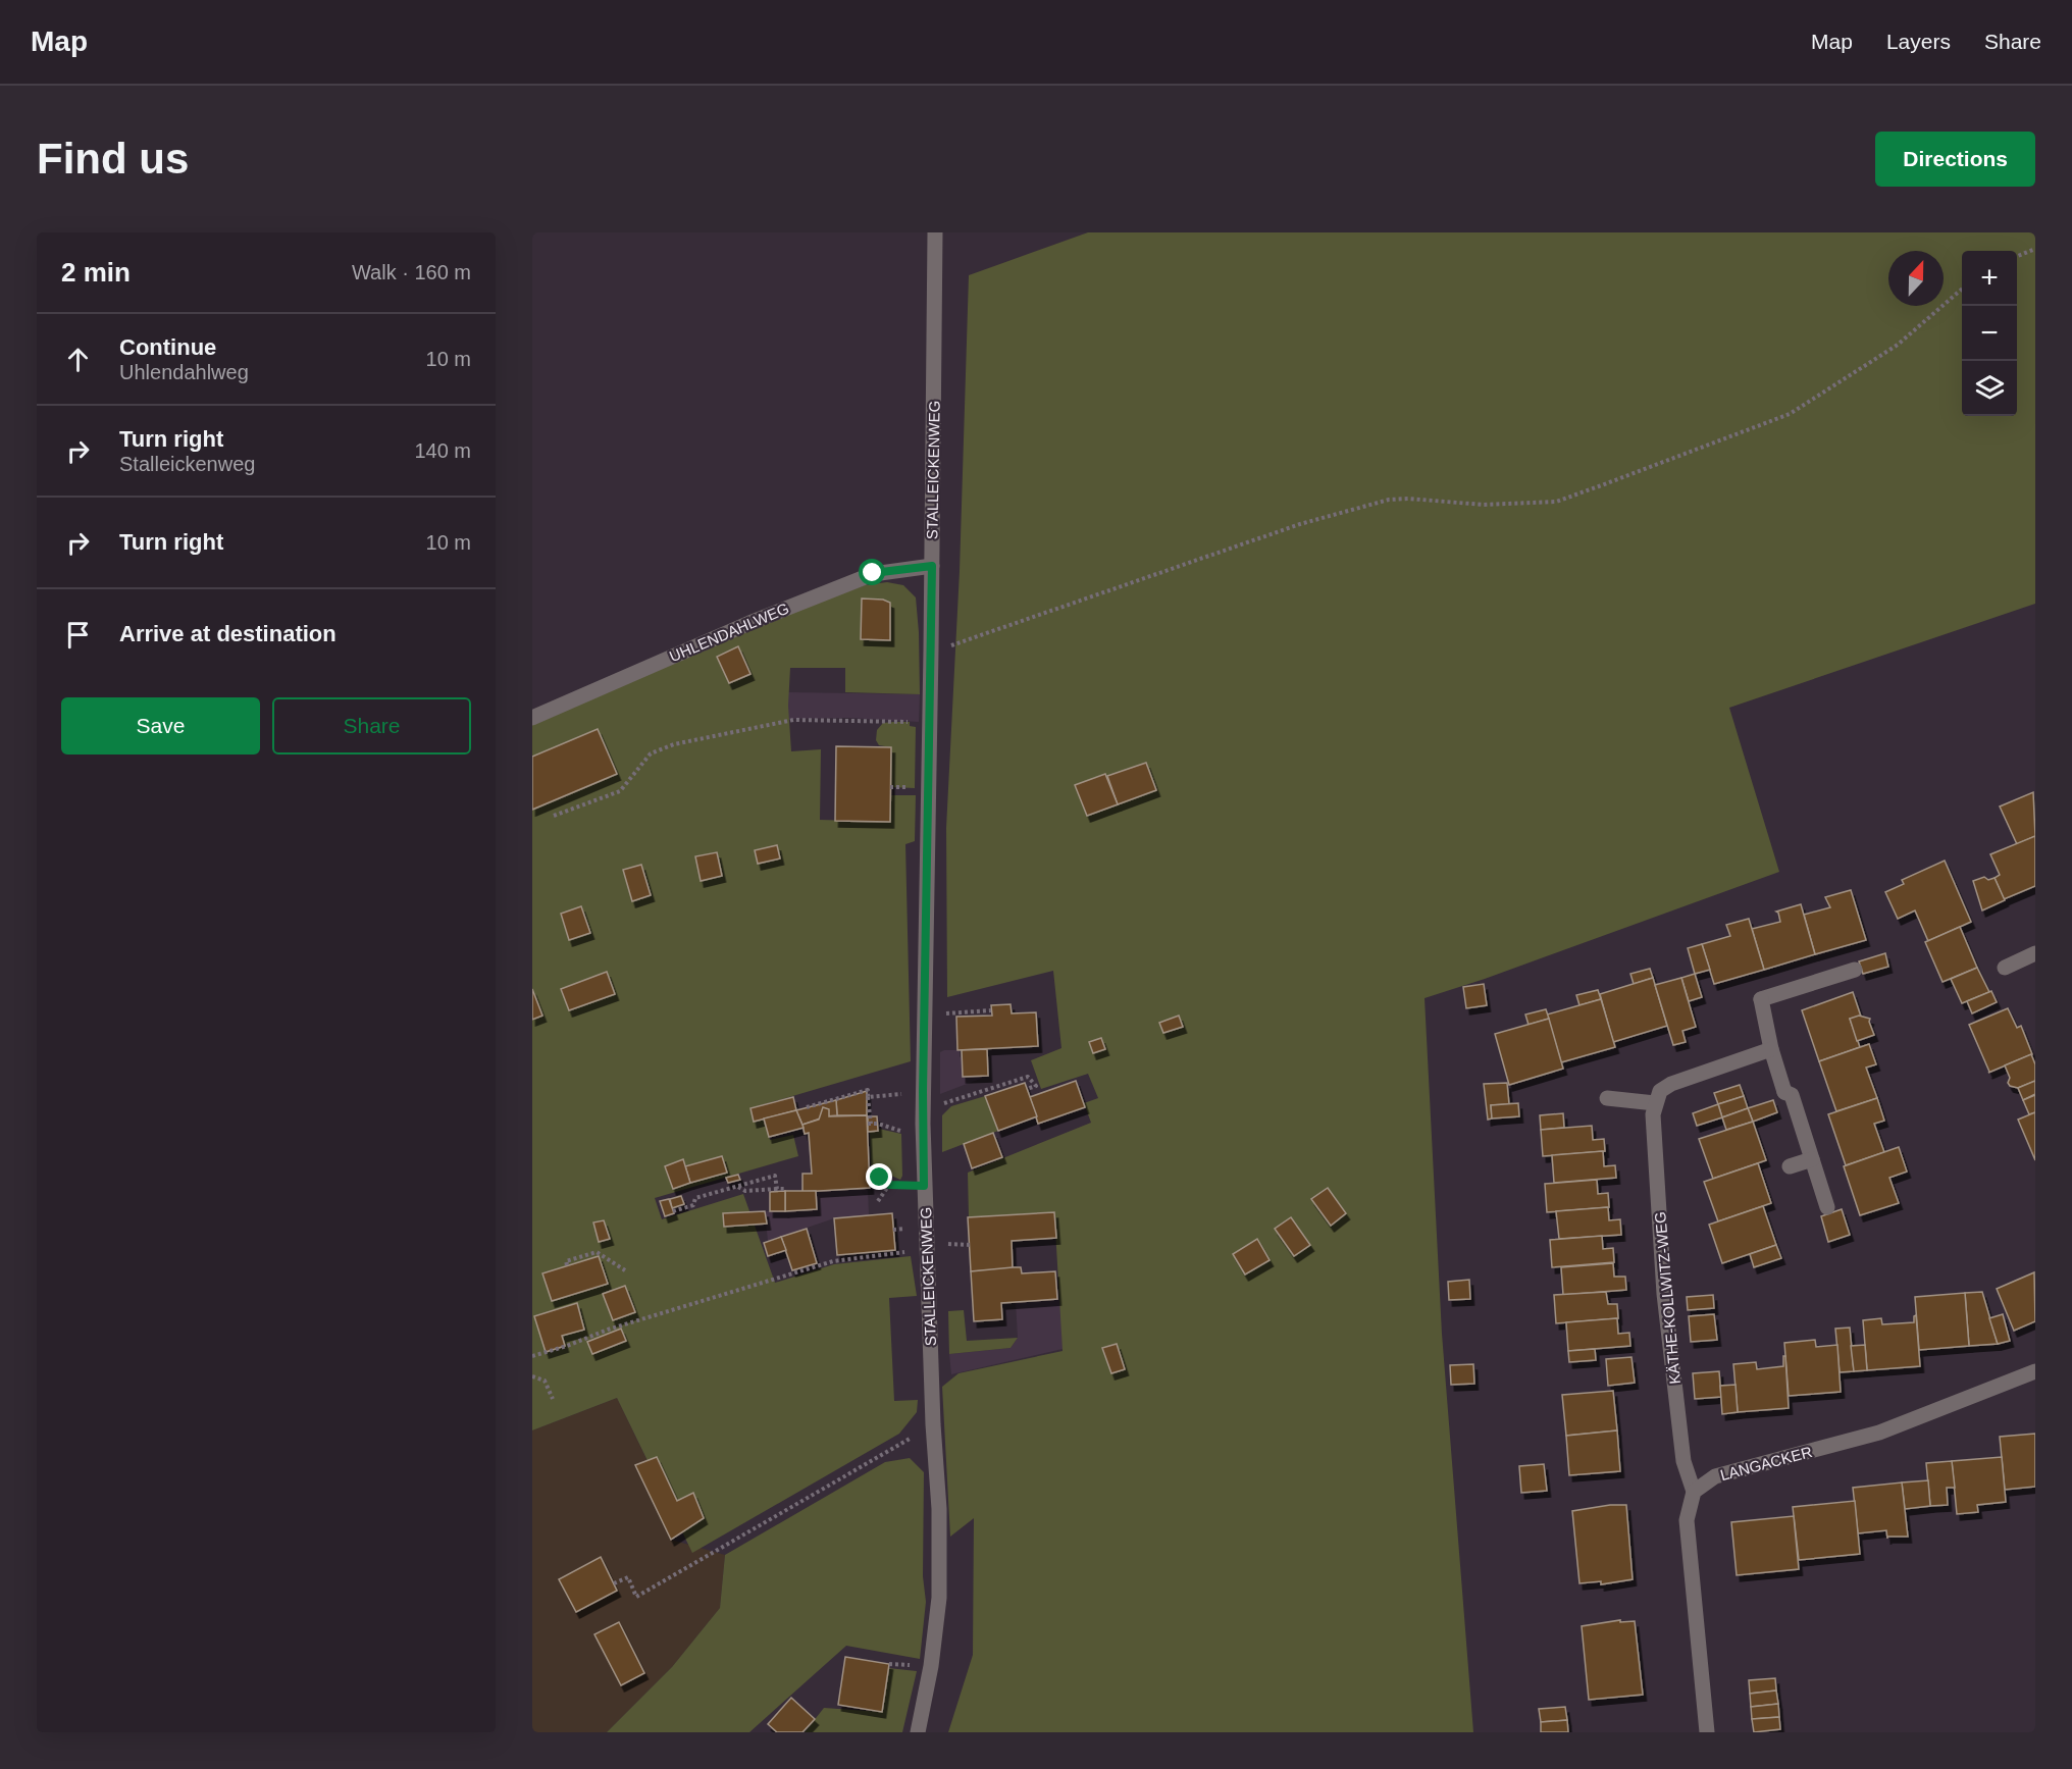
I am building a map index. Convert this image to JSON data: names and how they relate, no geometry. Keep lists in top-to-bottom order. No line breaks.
{"streets":{"street":["STALLEICKENWEG","UHLENDAHLWEG","KÄTHE-KOLLWITZ-WEG","LANGACKER"]},"crossings":[["STALLEICKENWEG","UHLENDAHLWEG"],["KÄTHE-KOLLWITZ-WEG","LANGACKER"]],"north":"top","page":{"header":"Map","nav":["Map","Layers","Share"],"buttons":["Directions",["Save","Share"]],"title":"Find us","heading":["2 min","Walk · 160 m"],"map_buttons":["+","−"],"list":[["Continue","Uhlendahlweg","10 m"],["Turn right","Stalleickenweg","140 m"],["Turn right","10 m"],"Arrive at destination"]}}
